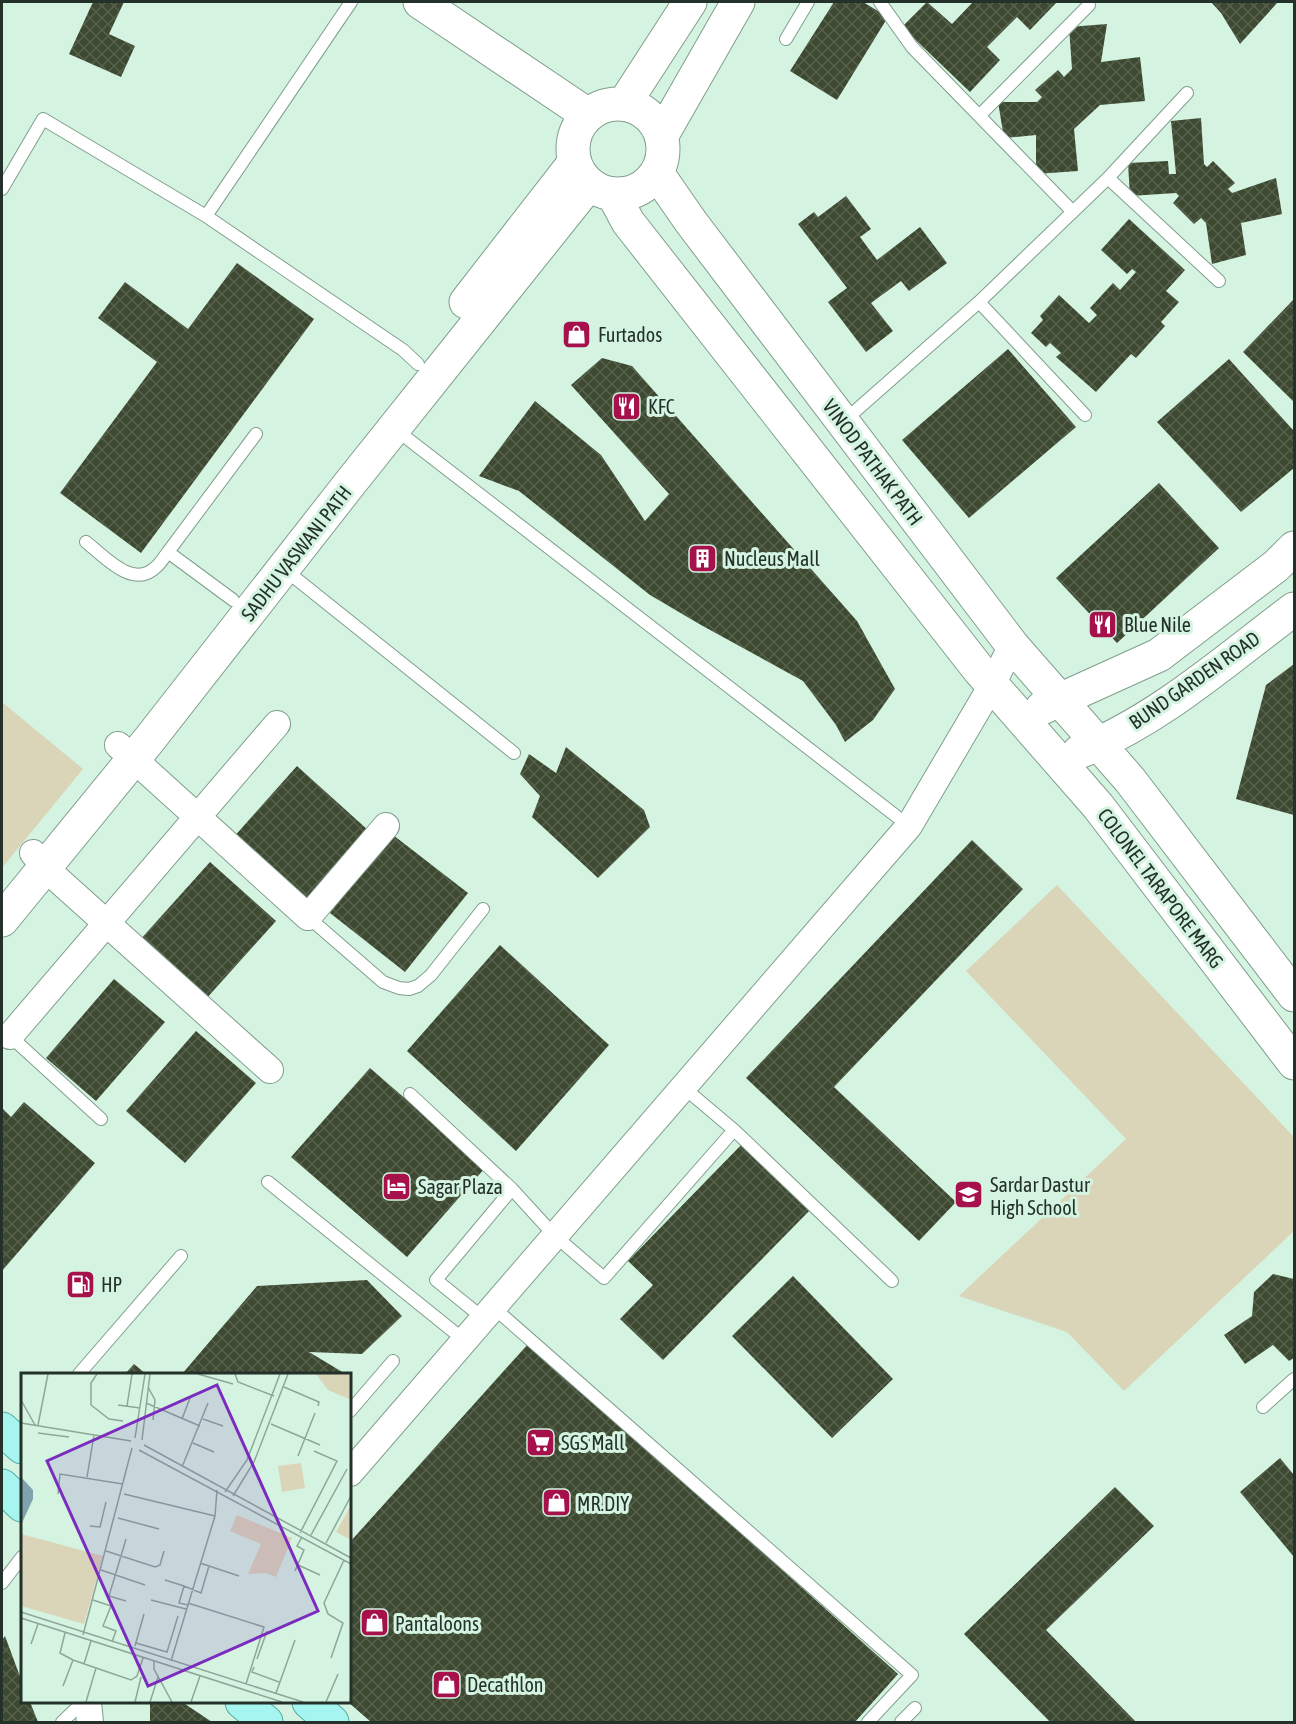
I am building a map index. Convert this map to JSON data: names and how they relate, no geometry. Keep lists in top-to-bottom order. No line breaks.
{"streets":{"main road":["VINOD PATHAK PATH","SADHU VASWANI PATH","BUND GARDEN ROAD","COLONEL TARAPORE MARG"]},"crossings":[["VINOD PATHAK PATH","SADHU VASWANI PATH"],["VINOD PATHAK PATH","BUND GARDEN ROAD"],["VINOD PATHAK PATH","COLONEL TARAPORE MARG"],["BUND GARDEN ROAD","COLONEL TARAPORE MARG"]],"places":{"shop":["Furtados","MR.DIY","Pantaloons","Decathlon"],"restaurant":["KFC","Blue Nile"],"building":["Nucleus Mall"],"hotel":["Sagar Plaza"],"school or university":["Sardar Dastur High School"],"fuel station":["HP"],"supermarket":["SGS Mall"]}}
